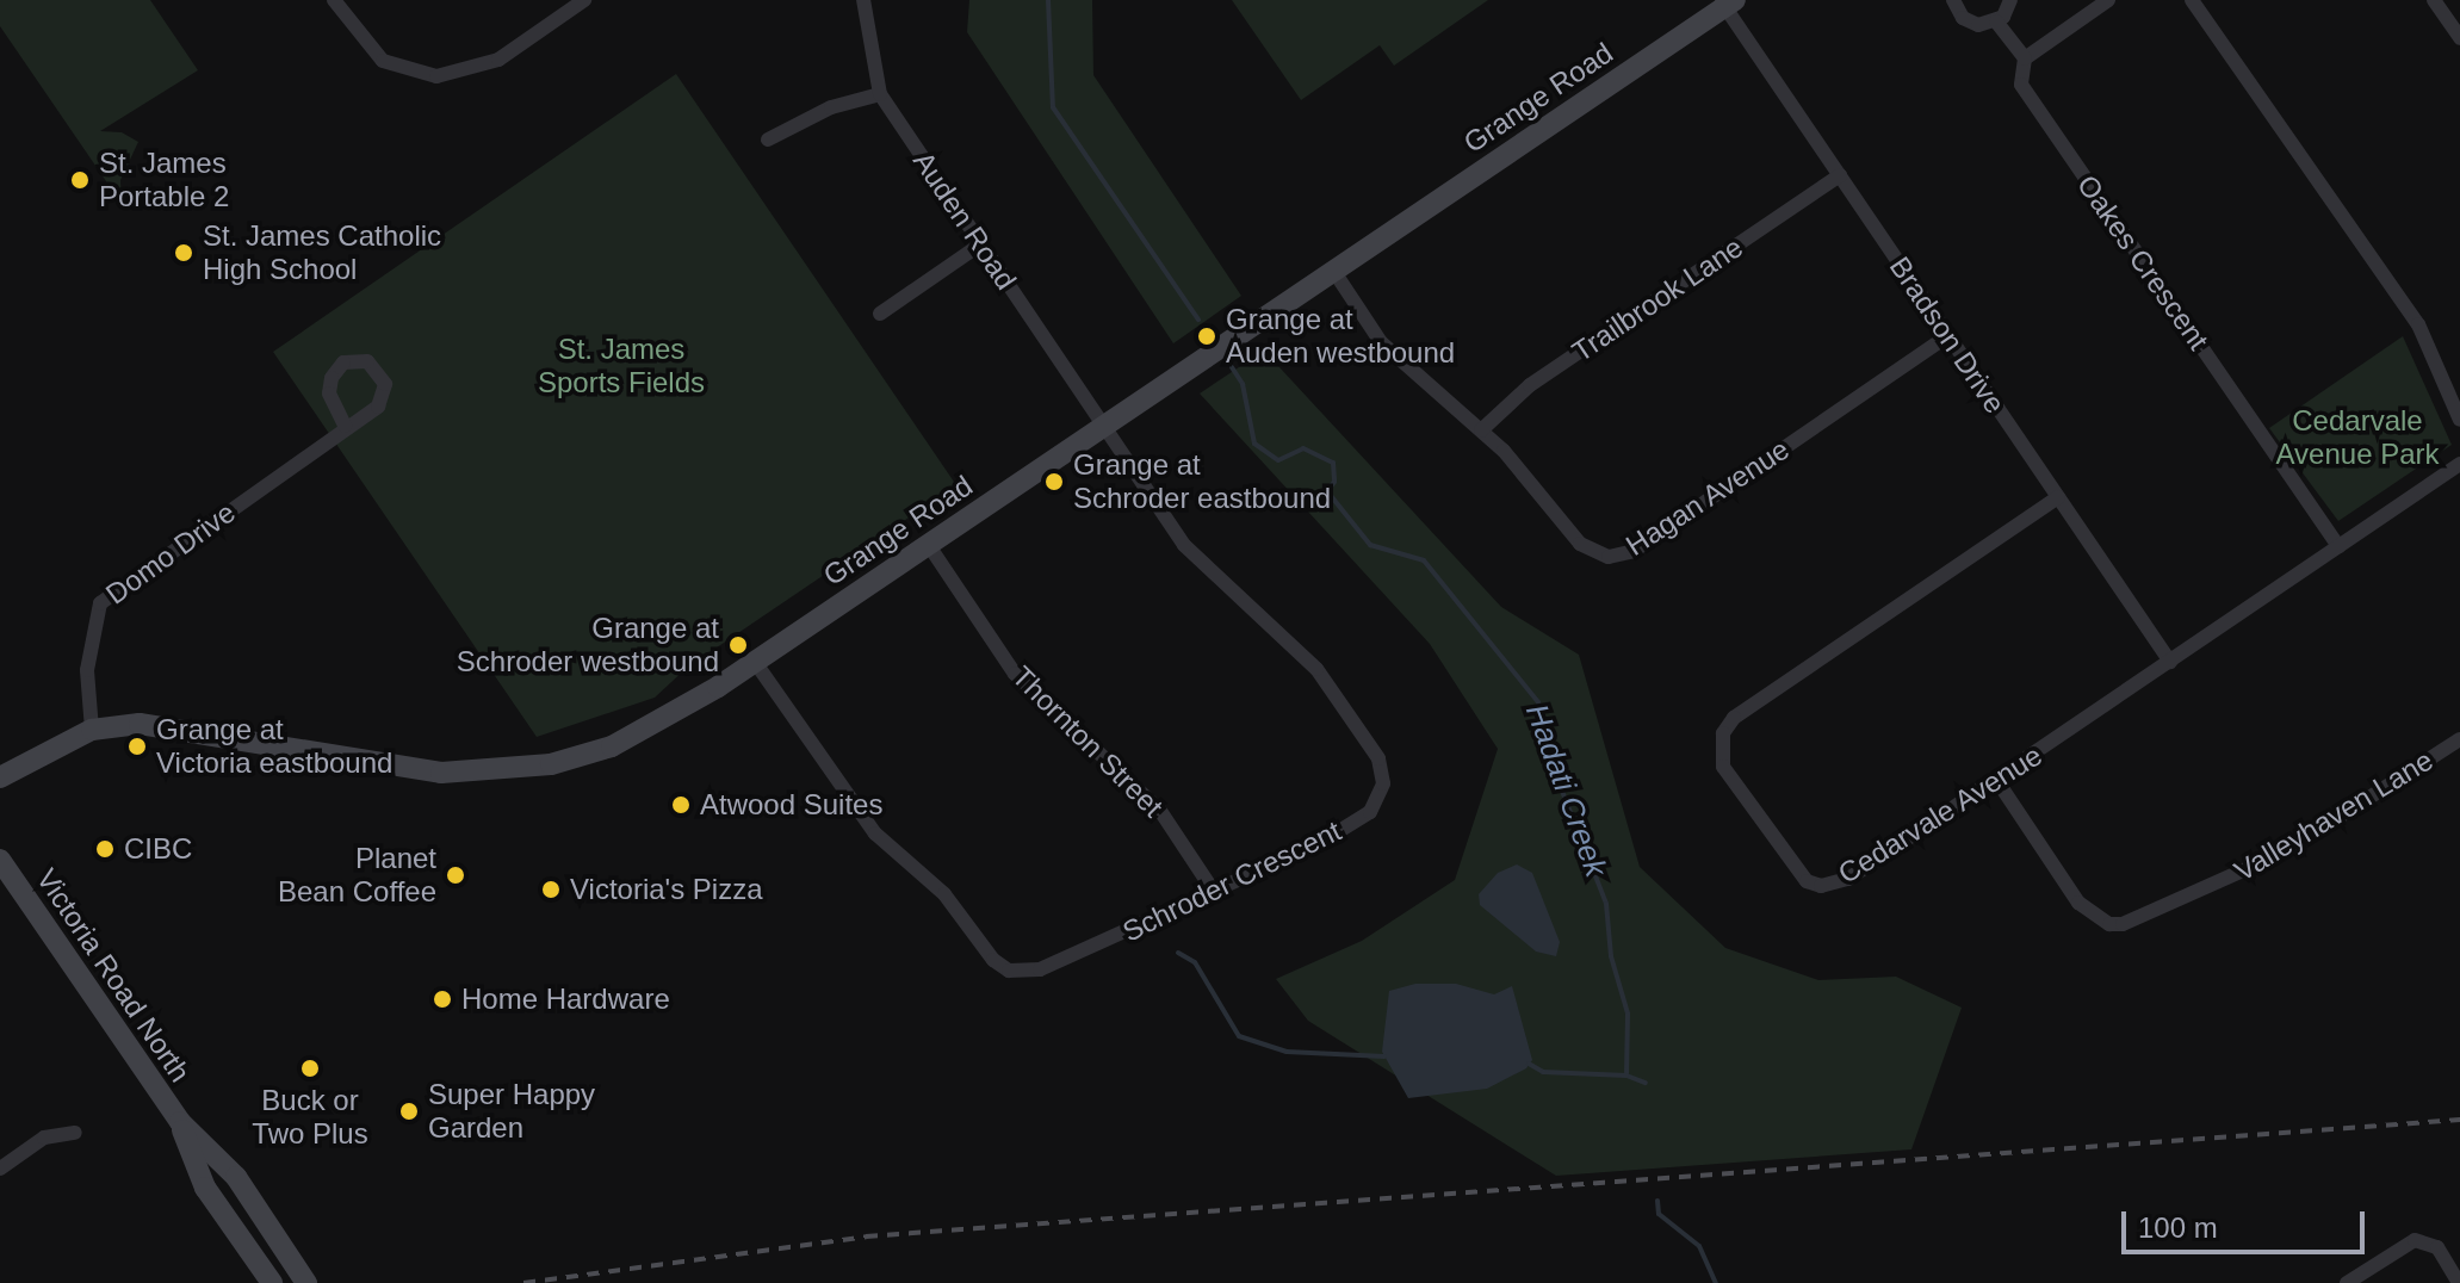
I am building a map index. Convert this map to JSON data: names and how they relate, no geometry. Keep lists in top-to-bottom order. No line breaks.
{"streets":{"main road":["Grange Road","Victoria Road North"],"street":["Auden Road","Oakes Crescent","Trailbrook Lane","Bradson Drive","Hagan Avenue","Domo Drive","Thornton Street","Cedarvale Avenue","Valleyhaven Lane","Schroder Crescent"]},"crossings":[["Grange Road","Auden Road"],["Grange Road","Bradson Drive"],["Grange Road","Hagan Avenue"],["Grange Road","Domo Drive"],["Grange Road","Thornton Street"],["Grange Road","Schroder Crescent"],["Auden Road","Schroder Crescent"],["Oakes Crescent","Cedarvale Avenue"],["Trailbrook Lane","Bradson Drive"],["Trailbrook Lane","Hagan Avenue"],["Bradson Drive","Hagan Avenue"],["Bradson Drive","Cedarvale Avenue"],["Thornton Street","Schroder Crescent"],["Cedarvale Avenue","Valleyhaven Lane"]],"water":["Hadati Creek"],"parks":["St. James Sports Fields","Cedarvale Avenue Park"],"places":["St. James Portable 2","St. James Catholic High School","Grange at Auden westbound","Grange at Schroder eastbound","Grange at Schroder westbound","Grange at Victoria eastbound","Atwood Suites","CIBC","Planet Bean Coffee","Victoria's Pizza","Home Hardware","Buck or Two Plus","Super Happy Garden"],"scale_bar":"100 m"}
